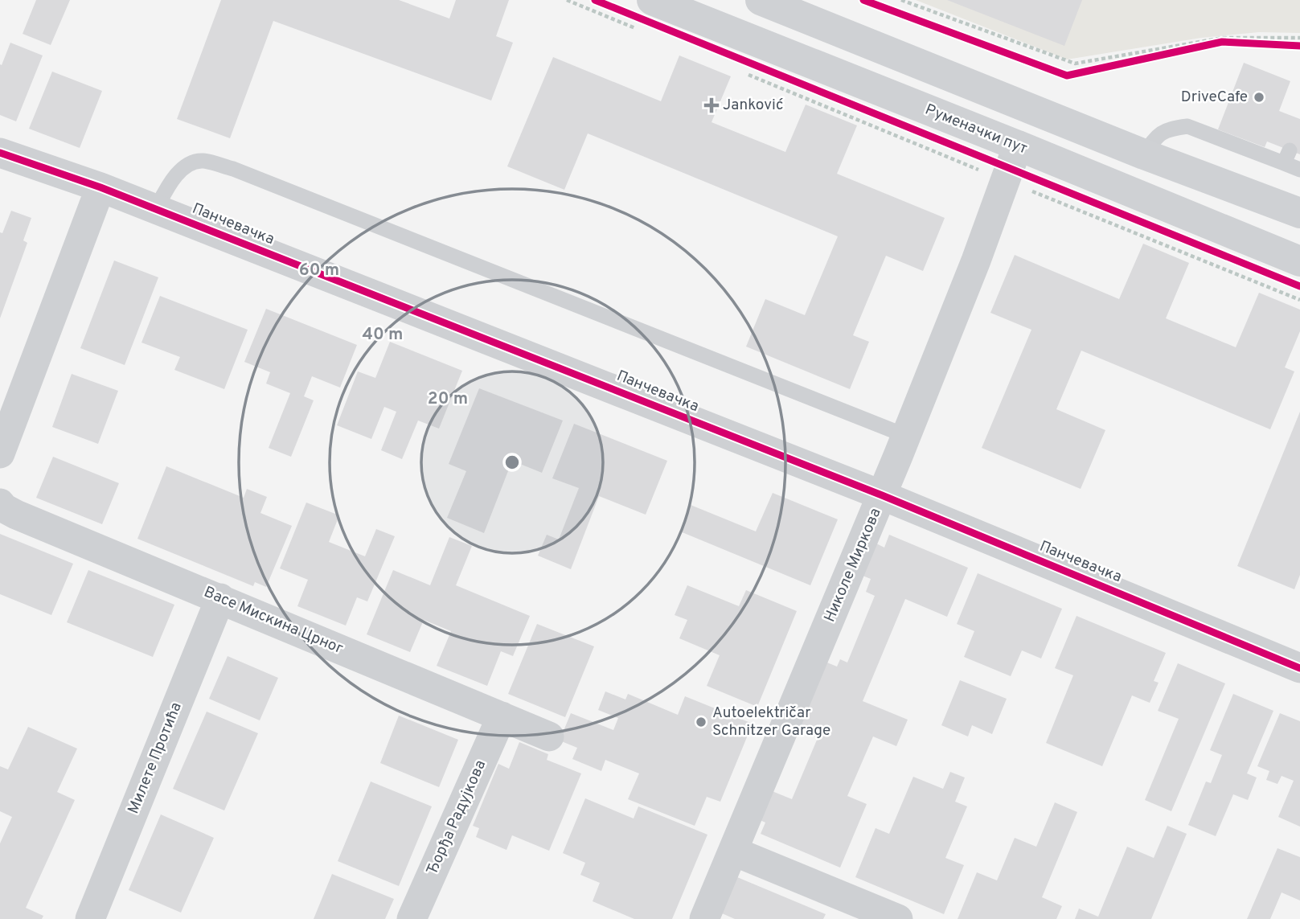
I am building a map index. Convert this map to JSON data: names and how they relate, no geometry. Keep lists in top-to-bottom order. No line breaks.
{"streets":{"main road":["Руменачки пут"],"street":["Панчевачка","Николе Миркова","Васе Мискина Црног","Милете Протића","Ђорђа Радујкова"]},"crossings":[["Руменачки пут","Николе Миркова"],["Панчевачка","Николе Миркова"],["Васе Мискина Црног","Милете Протића"],["Васе Мискина Црног","Ђорђа Радујкова"]],"places":{"other":["DriveCafe","Autoelektričar Schnitzer Garage"],"health":["Janković"]},"rings":["60 m","40 m","20 m"]}
